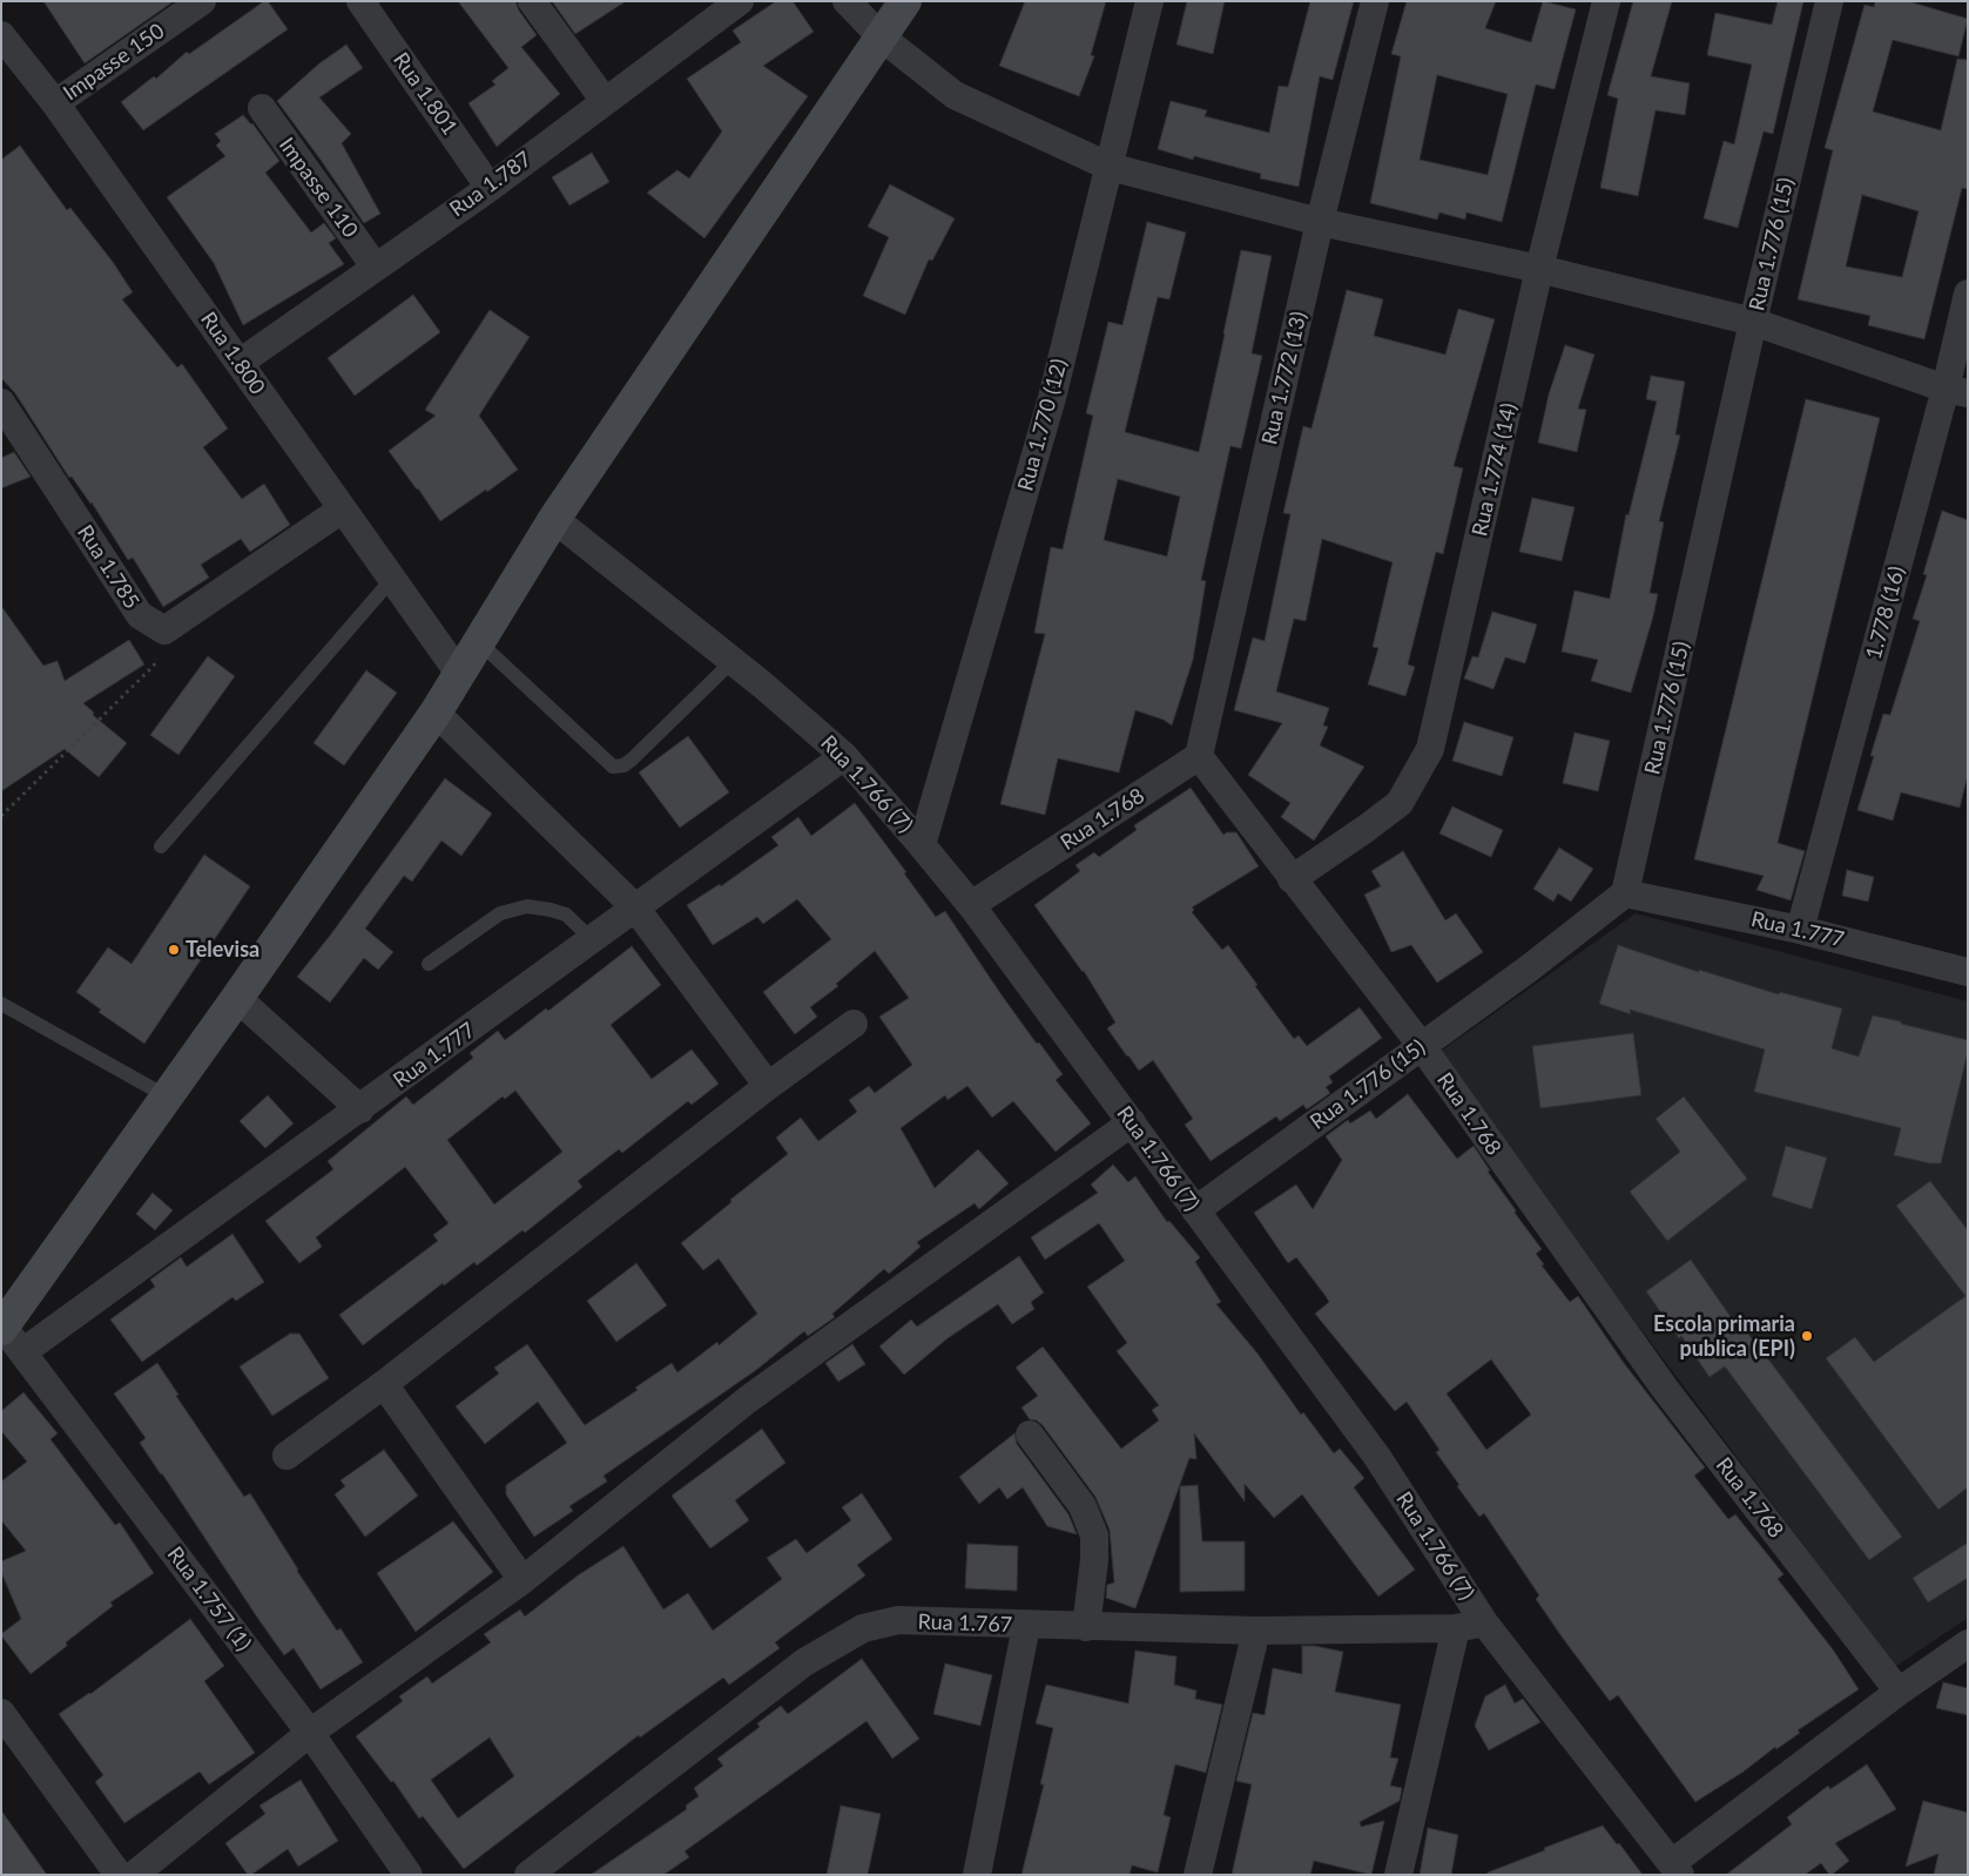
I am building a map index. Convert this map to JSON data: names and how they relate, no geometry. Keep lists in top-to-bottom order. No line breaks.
{"streets":{"street":["Impasse 150","Rua 1.801","Rua 1.787","Impasse 110","Rua 1.776 (15)","Rua 1.800","Rua 1.772 (13)","Rua 1.770 (12)","Rua 1.774 (14)","Rua 1.785","1.778 (16)","Rua 1.766 (7)","Rua 1.768","Rua 1.777","Rua 1.757 (1)","Rua 1.767"]},"crossings":[["Impasse 150","Rua 1.800"],["Rua 1.801","Rua 1.787"],["Rua 1.787","Impasse 110"],["Rua 1.787","Rua 1.800"],["Rua 1.776 (15)","Rua 1.766 (7)"],["Rua 1.776 (15)","Rua 1.768"],["Rua 1.776 (15)","Rua 1.777"],["Rua 1.772 (13)","Rua 1.768"],["Rua 1.770 (12)","Rua 1.766 (7)"],["Rua 1.774 (14)","Rua 1.768"],["1.778 (16)","Rua 1.777"],["Rua 1.766 (7)","Rua 1.768"],["Rua 1.766 (7)","Rua 1.777"],["Rua 1.766 (7)","Rua 1.767"],["Rua 1.777","Rua 1.757 (1)"]],"places":["Televisa","Escola primaria publica (EPI)"]}
